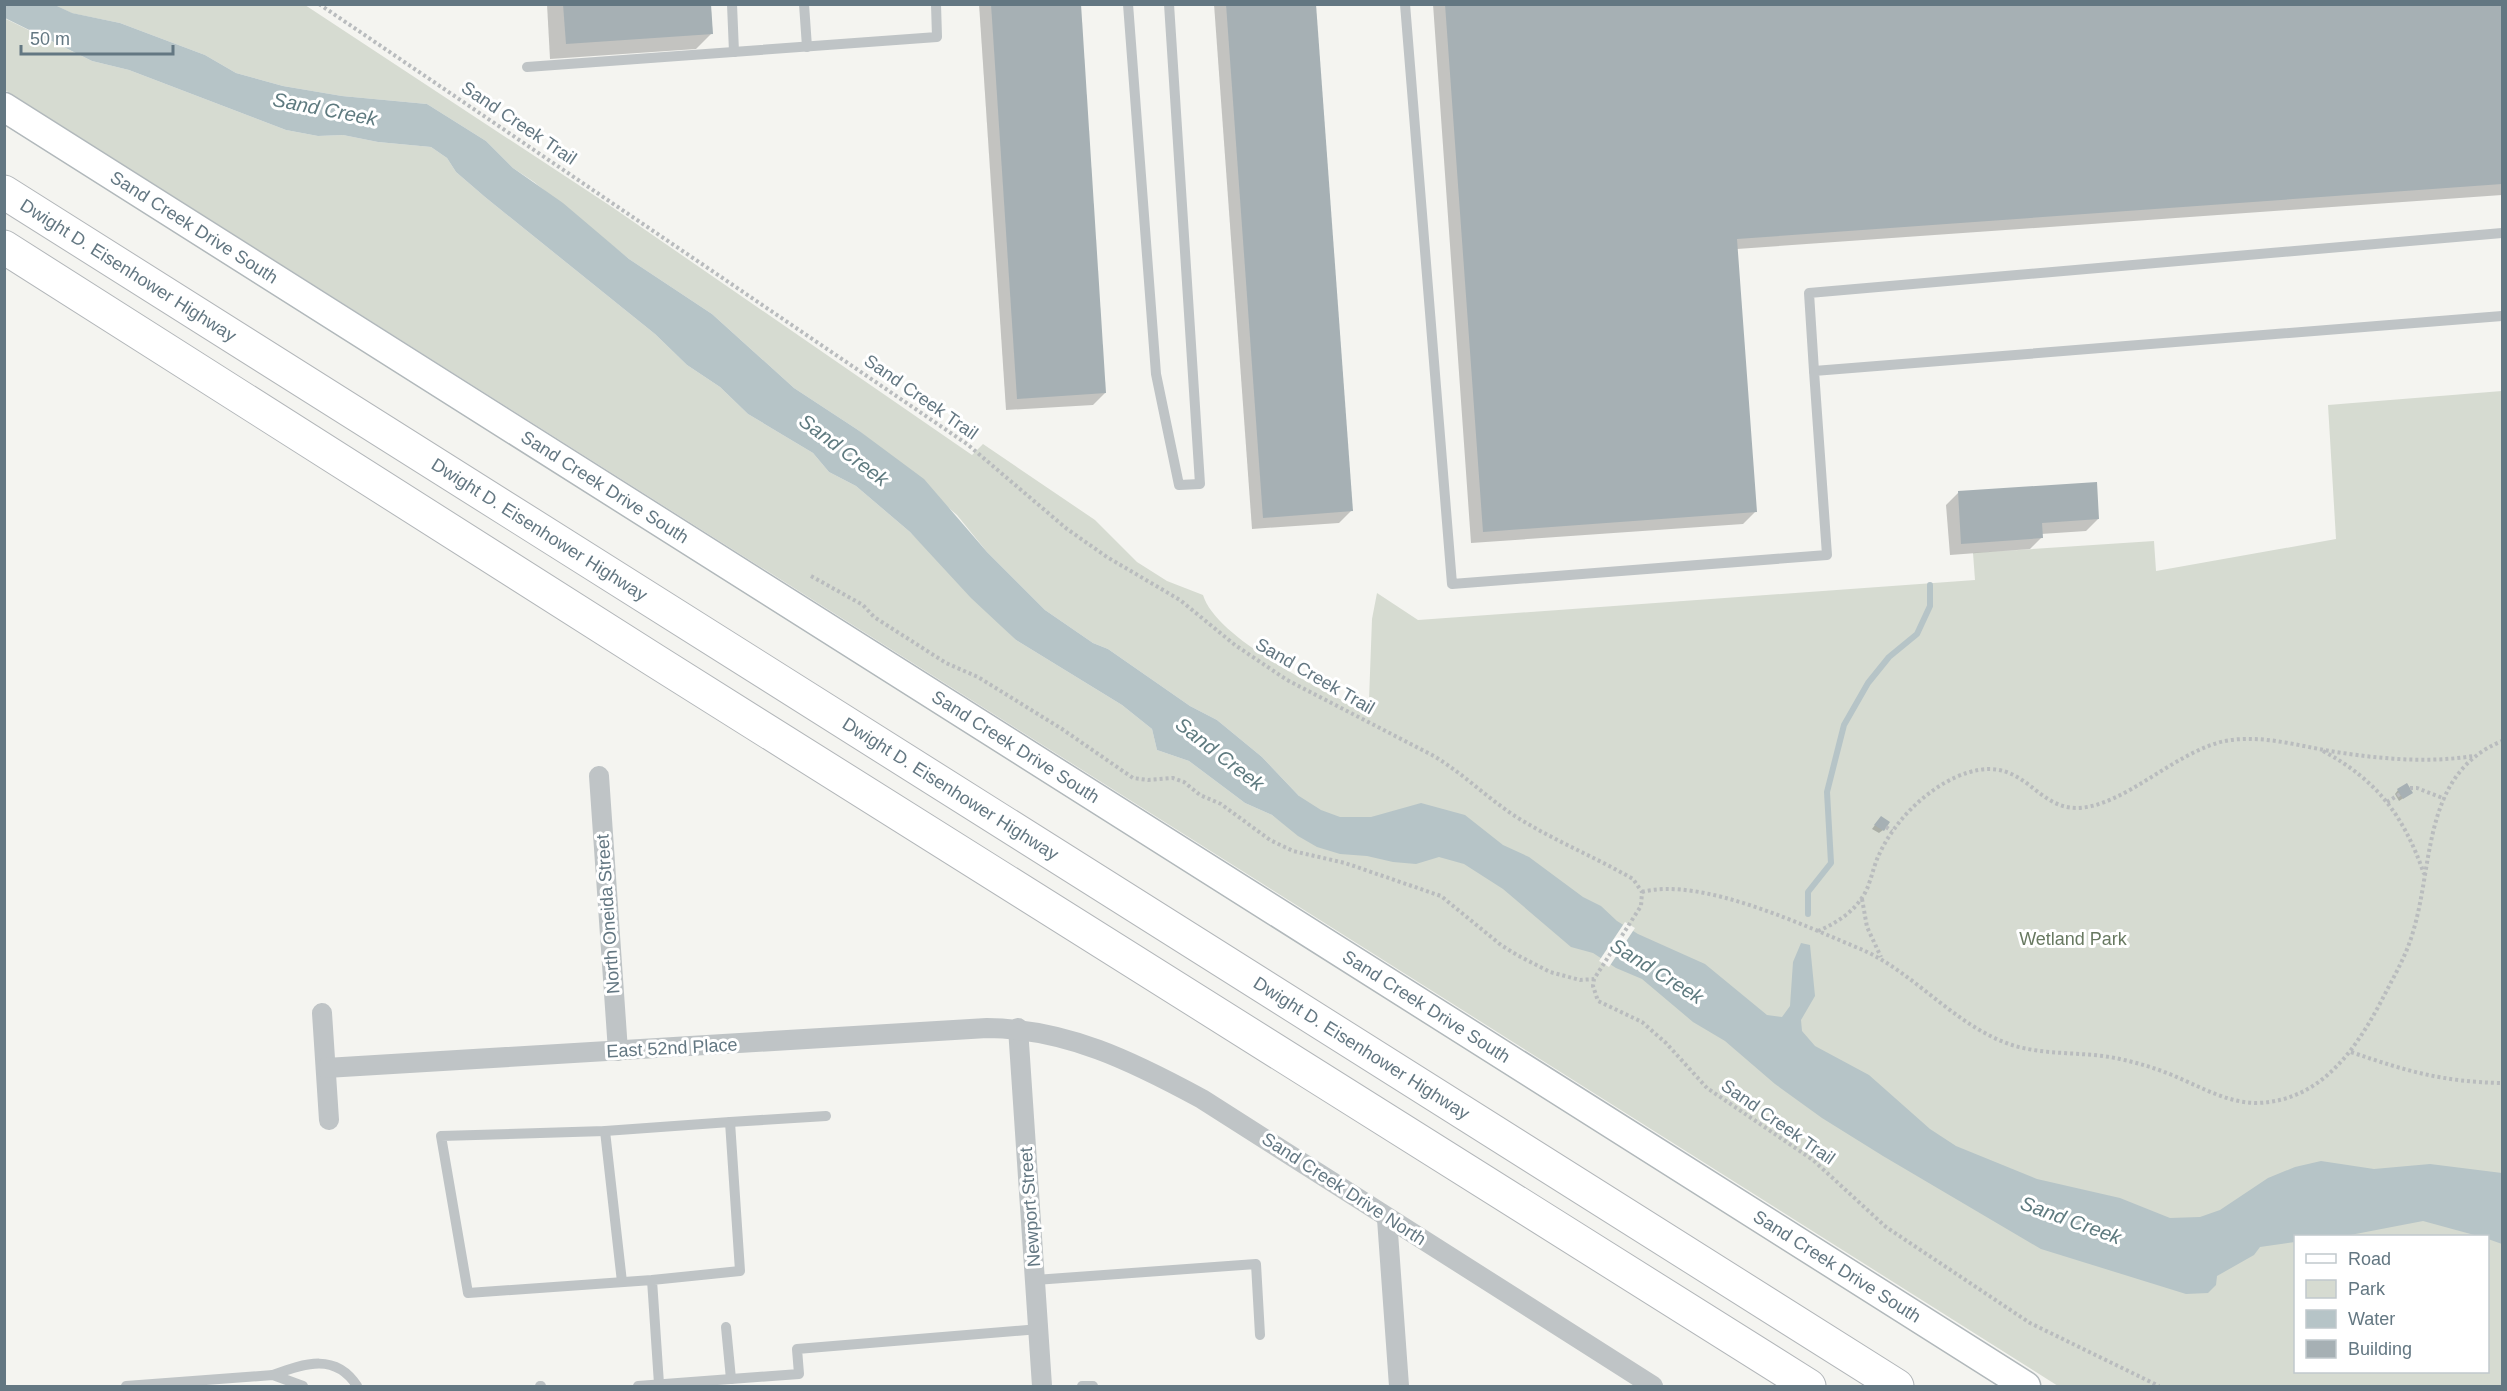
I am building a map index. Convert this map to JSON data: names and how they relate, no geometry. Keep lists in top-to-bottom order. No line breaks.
{"streets":{"highway":["Dwight D. Eisenhower Highway"],"main road":["Sand Creek Drive South"],"street":["North Oneida Street","East 52nd Place","Sand Creek Drive North","Newport Street"],"path":["Sand Creek Trail"]},"crossings":[["North Oneida Street","East 52nd Place"],["East 52nd Place","Sand Creek Drive North"],["East 52nd Place","Newport Street"],["Sand Creek Drive North","Newport Street"]],"water":["Sand Creek"],"parks":["Wetland Park"],"legend":["Road","Park","Water","Building"],"scale_bar":"50 m"}
